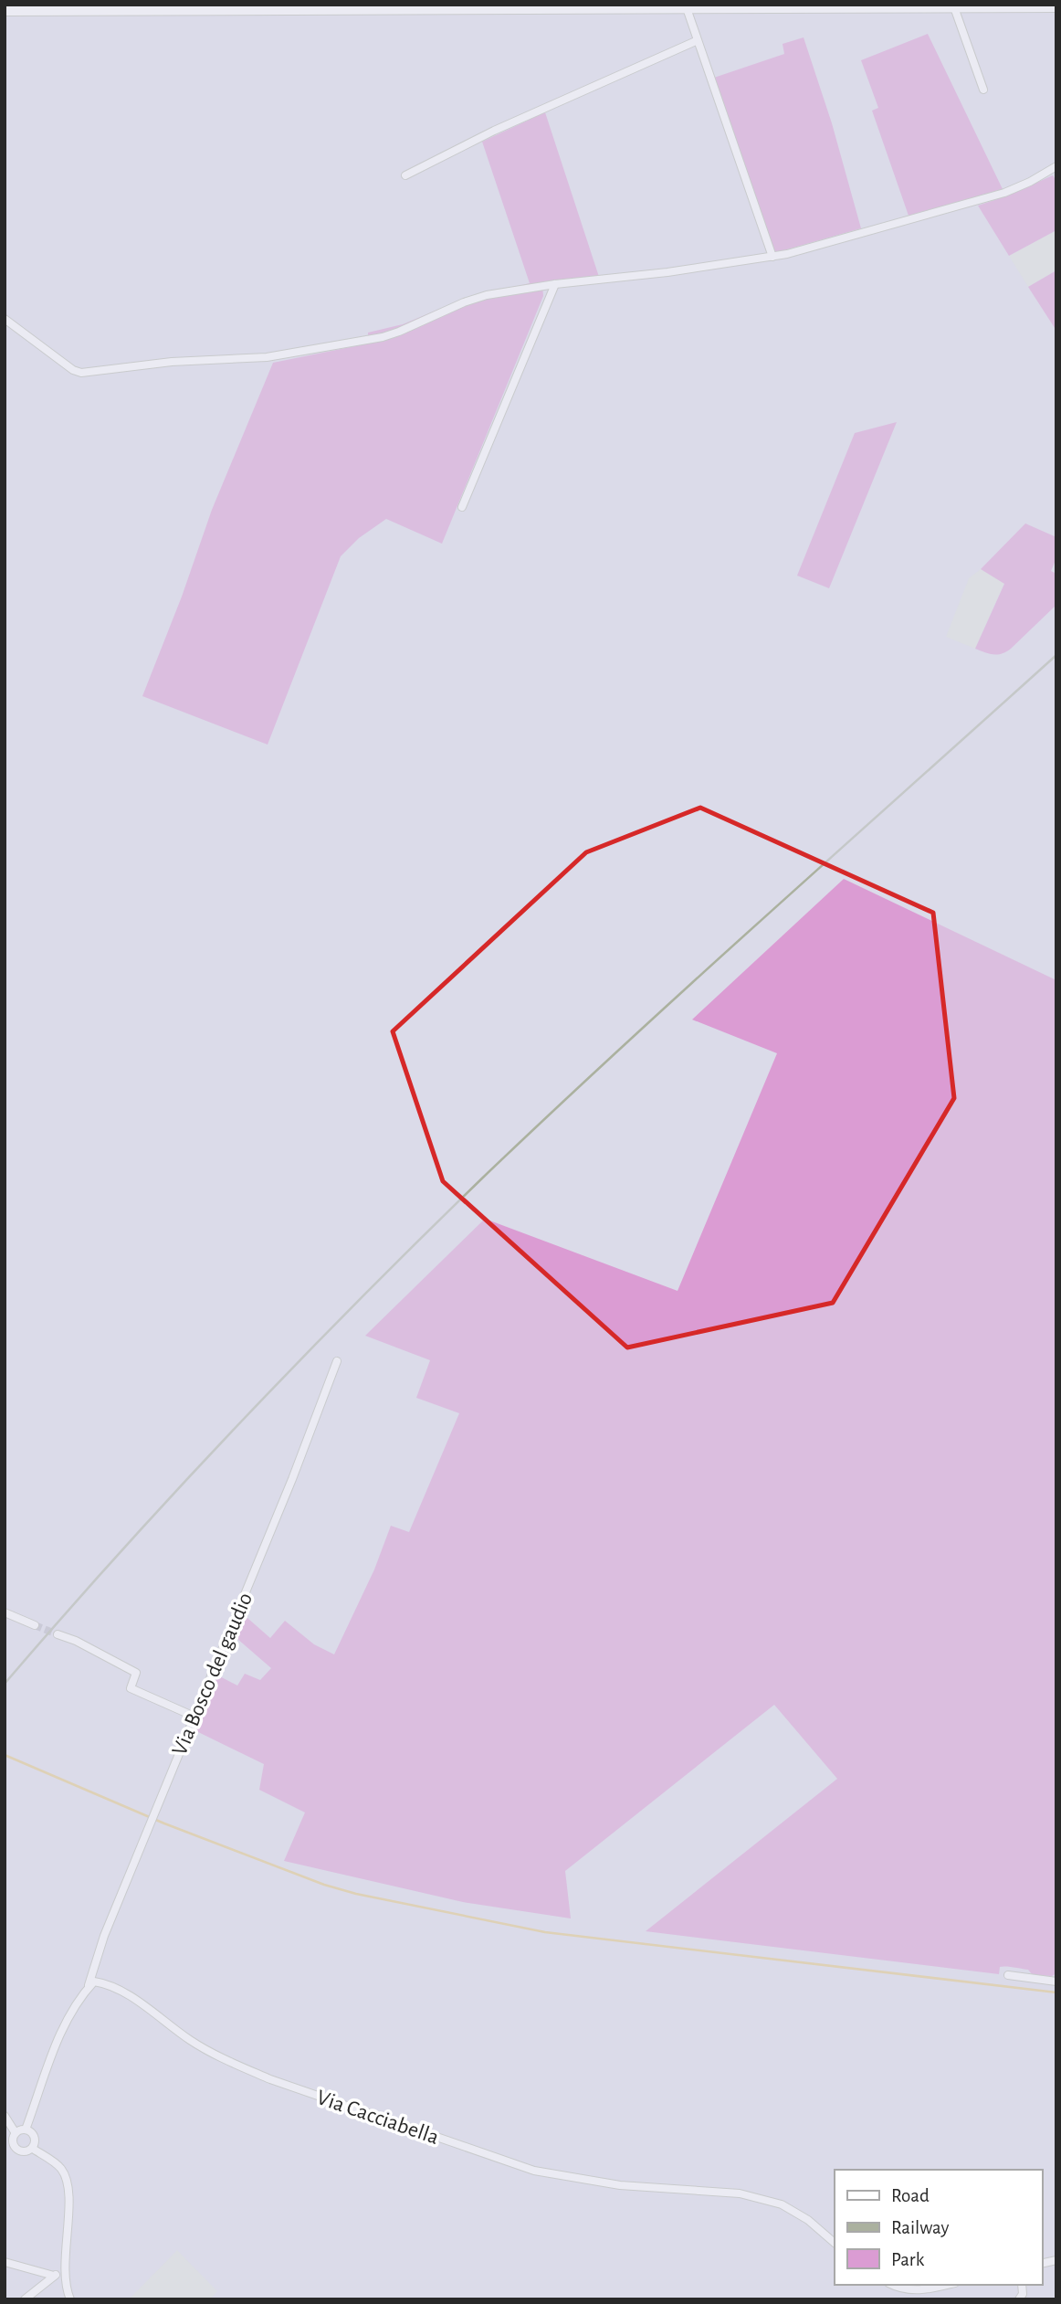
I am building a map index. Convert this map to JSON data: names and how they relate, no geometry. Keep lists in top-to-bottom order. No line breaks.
{"streets":{"street":["Via Bosco del gaudio","Via Cacciabella"]},"crossings":[["Via Bosco del gaudio","Via Cacciabella"]],"legend":["Road","Railway","Park"]}
